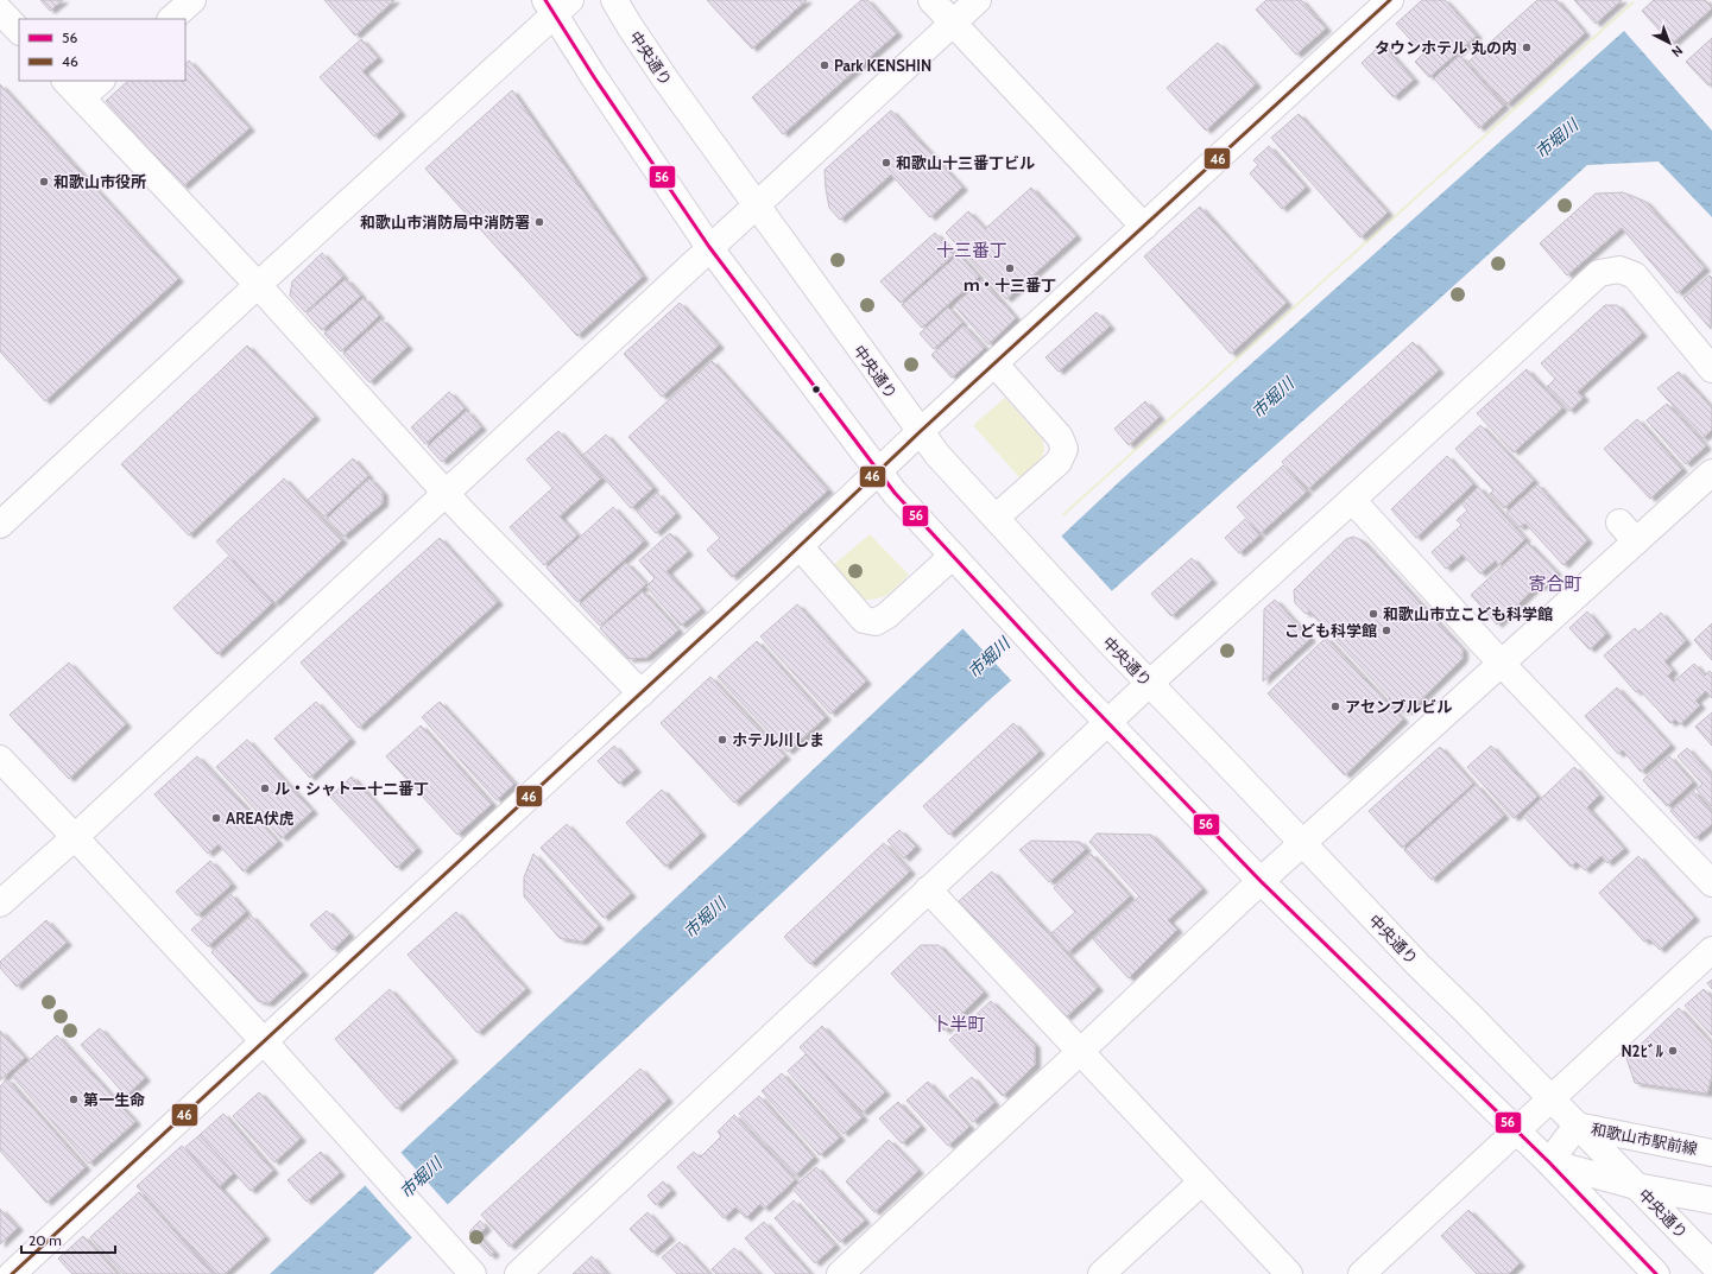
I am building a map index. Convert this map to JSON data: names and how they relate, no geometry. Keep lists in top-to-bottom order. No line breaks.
{"streets":{"main road":["中央通り","和歌山市駅前線"]},"crossings":[["中央通り","和歌山市駅前線"]],"districts":["十三番丁","寄合町","卜半町"],"water":["市堀川"],"places":["タウンホテル 丸の内","Park KENSHIN","和歌山十三番丁ビル","和歌山市役所","和歌山市消防局中消防署","ｍ・十三番丁","和歌山市立こども科学館","こども科学館","アセンブルビル","ホテル川しま","ル・シャトー十二番丁","AREA伏虎","N2ﾋﾞﾙ","第一生命"],"lines":["transit line 56","transit line 46"],"legend":["56","46"],"scale_bar":"20 m","north":"bottom right"}
